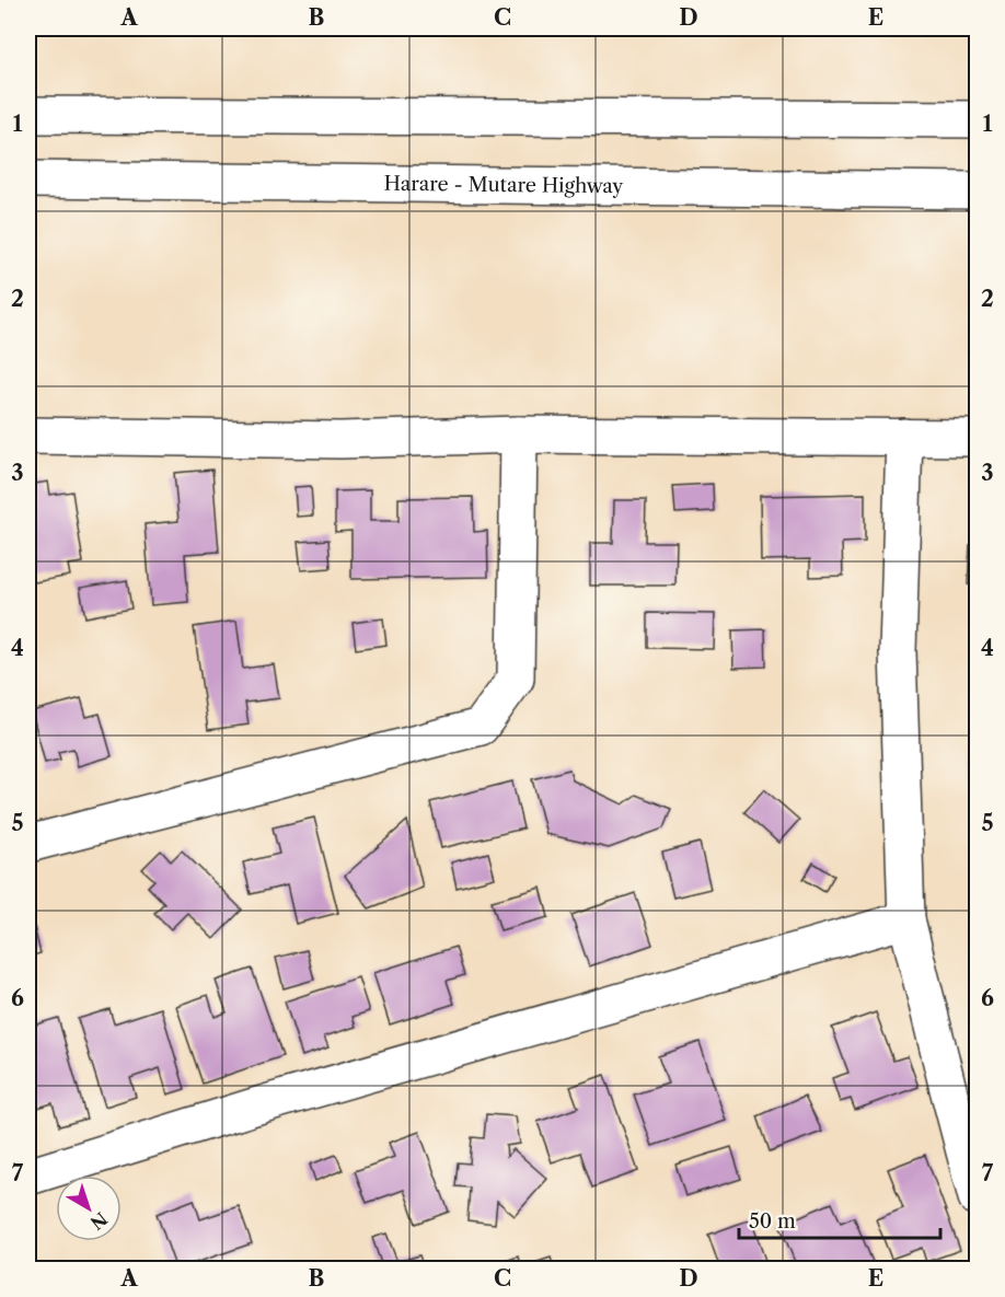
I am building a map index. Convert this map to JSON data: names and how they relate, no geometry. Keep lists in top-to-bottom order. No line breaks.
{"streets":{"main road":["Harare - Mutare Highway"]},"scale_bar":"50 m","north":"bottom right","grid":{"columns":["A","B","C","D","E"],"rows":["1","2","3","4","5","6","7"]}}
